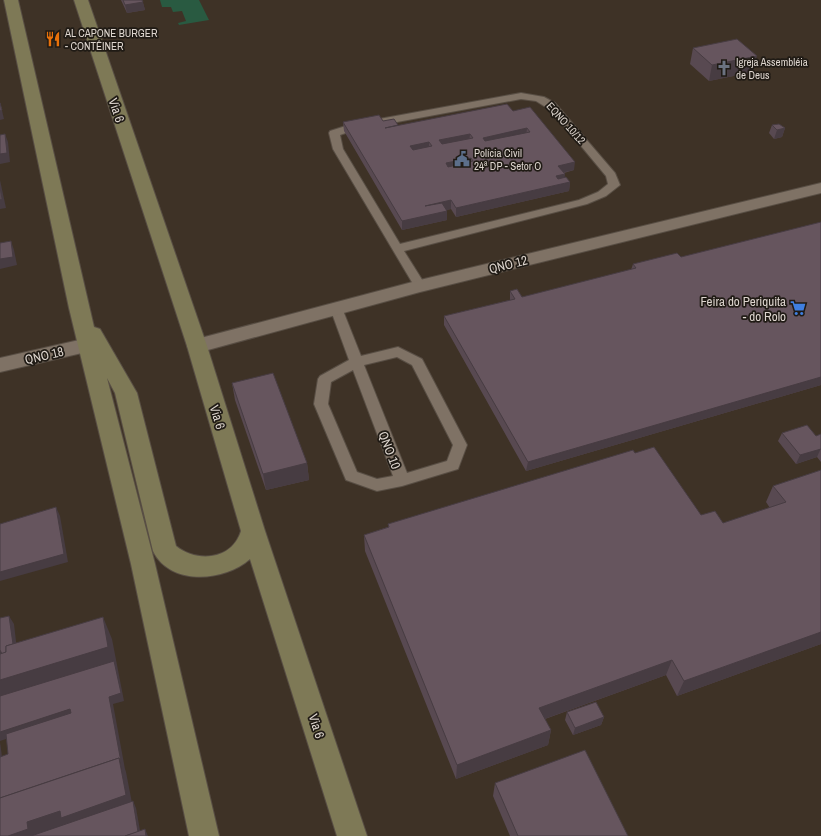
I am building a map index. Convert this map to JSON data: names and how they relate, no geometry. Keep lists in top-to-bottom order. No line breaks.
{"streets":{"main road":["Via 6"],"street":["QNO 12","QNO 18"],"lane":["EQNO 10/12","QNO 10"]},"crossings":[["Via 6","QNO 12"],["QNO 12","QNO 10"]],"places":{"restaurant":["AL CAPONE BURGER - CONTÊINER"],"church":["Igreja Assembléia de Deus"],"public building":["Polícia Civil 24ª DP - Setor O"],"supermarket":["Feira do Periquita - do Rolo"]}}
